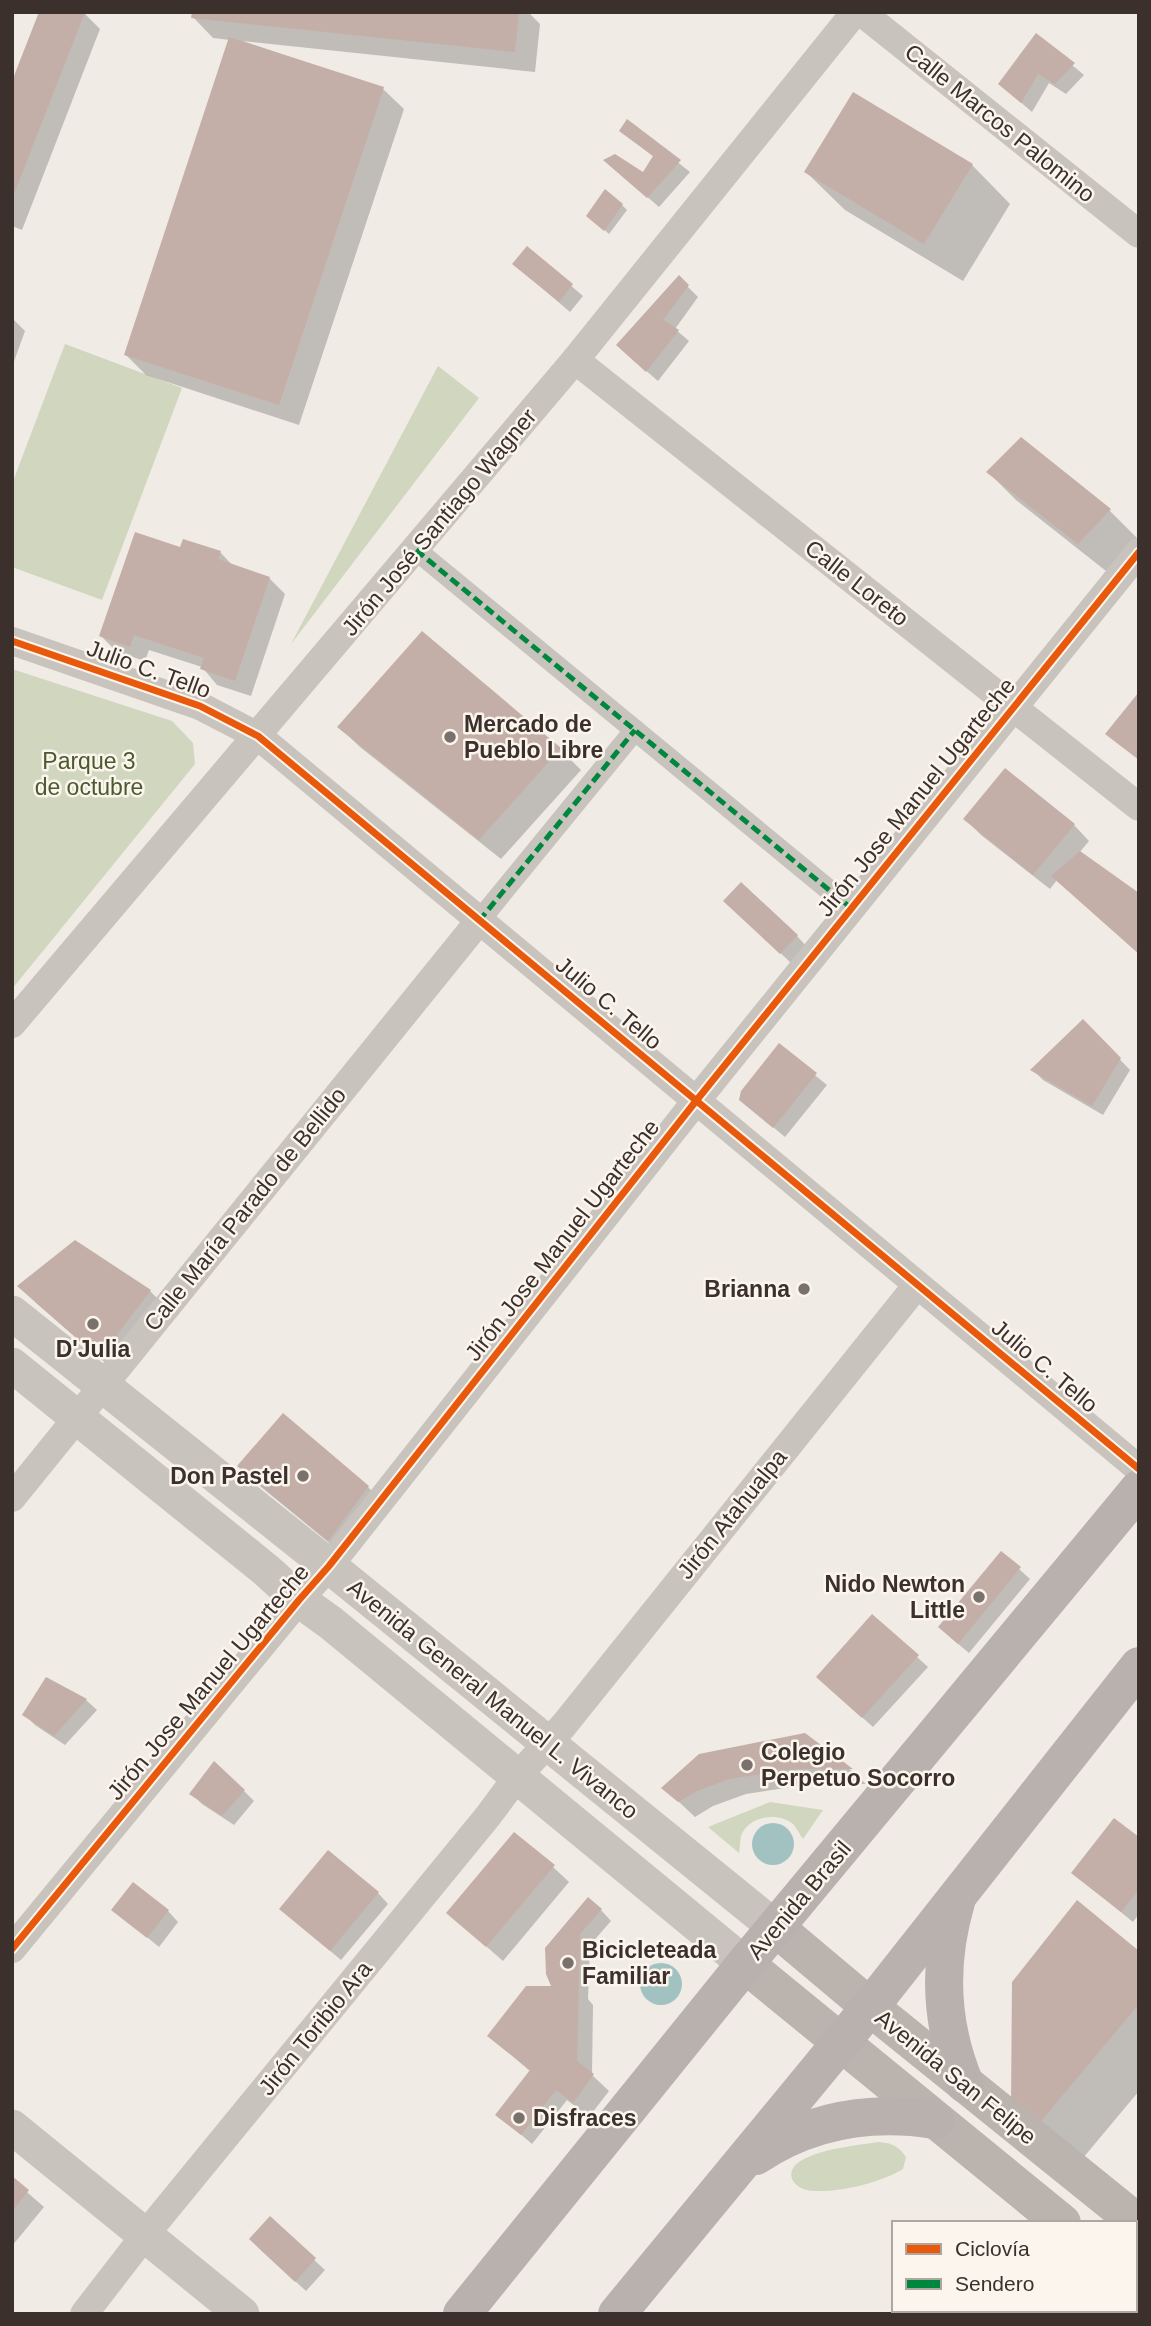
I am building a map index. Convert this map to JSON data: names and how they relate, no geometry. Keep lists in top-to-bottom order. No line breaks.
{"streets":{"main road":["Avenida Brasil","Avenida San Felipe"],"street":["Calle Marcos Palomino","Jirón José Santiago Wagner","Calle Loreto","Julio C. Tello","Jirón Jose Manuel Ugarteche","Calle María Parado de Bellido","Jirón Atahualpa","Avenida General Manuel L. Vivanco","Jirón Toribio Ara"]},"crossings":[["Jirón José Santiago Wagner","Calle Loreto"],["Jirón José Santiago Wagner","Julio C. Tello"],["Calle Loreto","Jirón Jose Manuel Ugarteche"],["Julio C. Tello","Jirón Jose Manuel Ugarteche"],["Julio C. Tello","Calle María Parado de Bellido"],["Julio C. Tello","Jirón Atahualpa"],["Jirón Jose Manuel Ugarteche","Avenida General Manuel L. Vivanco"],["Calle María Parado de Bellido","Avenida General Manuel L. Vivanco"],["Jirón Atahualpa","Avenida General Manuel L. Vivanco"],["Jirón Atahualpa","Jirón Toribio Ara"],["Avenida General Manuel L. Vivanco","Avenida Brasil"],["Avenida General Manuel L. Vivanco","Jirón Toribio Ara"],["Avenida General Manuel L. Vivanco","Avenida San Felipe"],["Avenida Brasil","Avenida San Felipe"]],"parks":["Parque 3 de octubre"],"places":["Mercado de Pueblo Libre","Brianna","D'Julia","Don Pastel","Nido Newton Little","Colegio Perpetuo Socorro","Bicicleteada Familiar","Disfraces"],"legend":["Ciclovía","Sendero"]}
